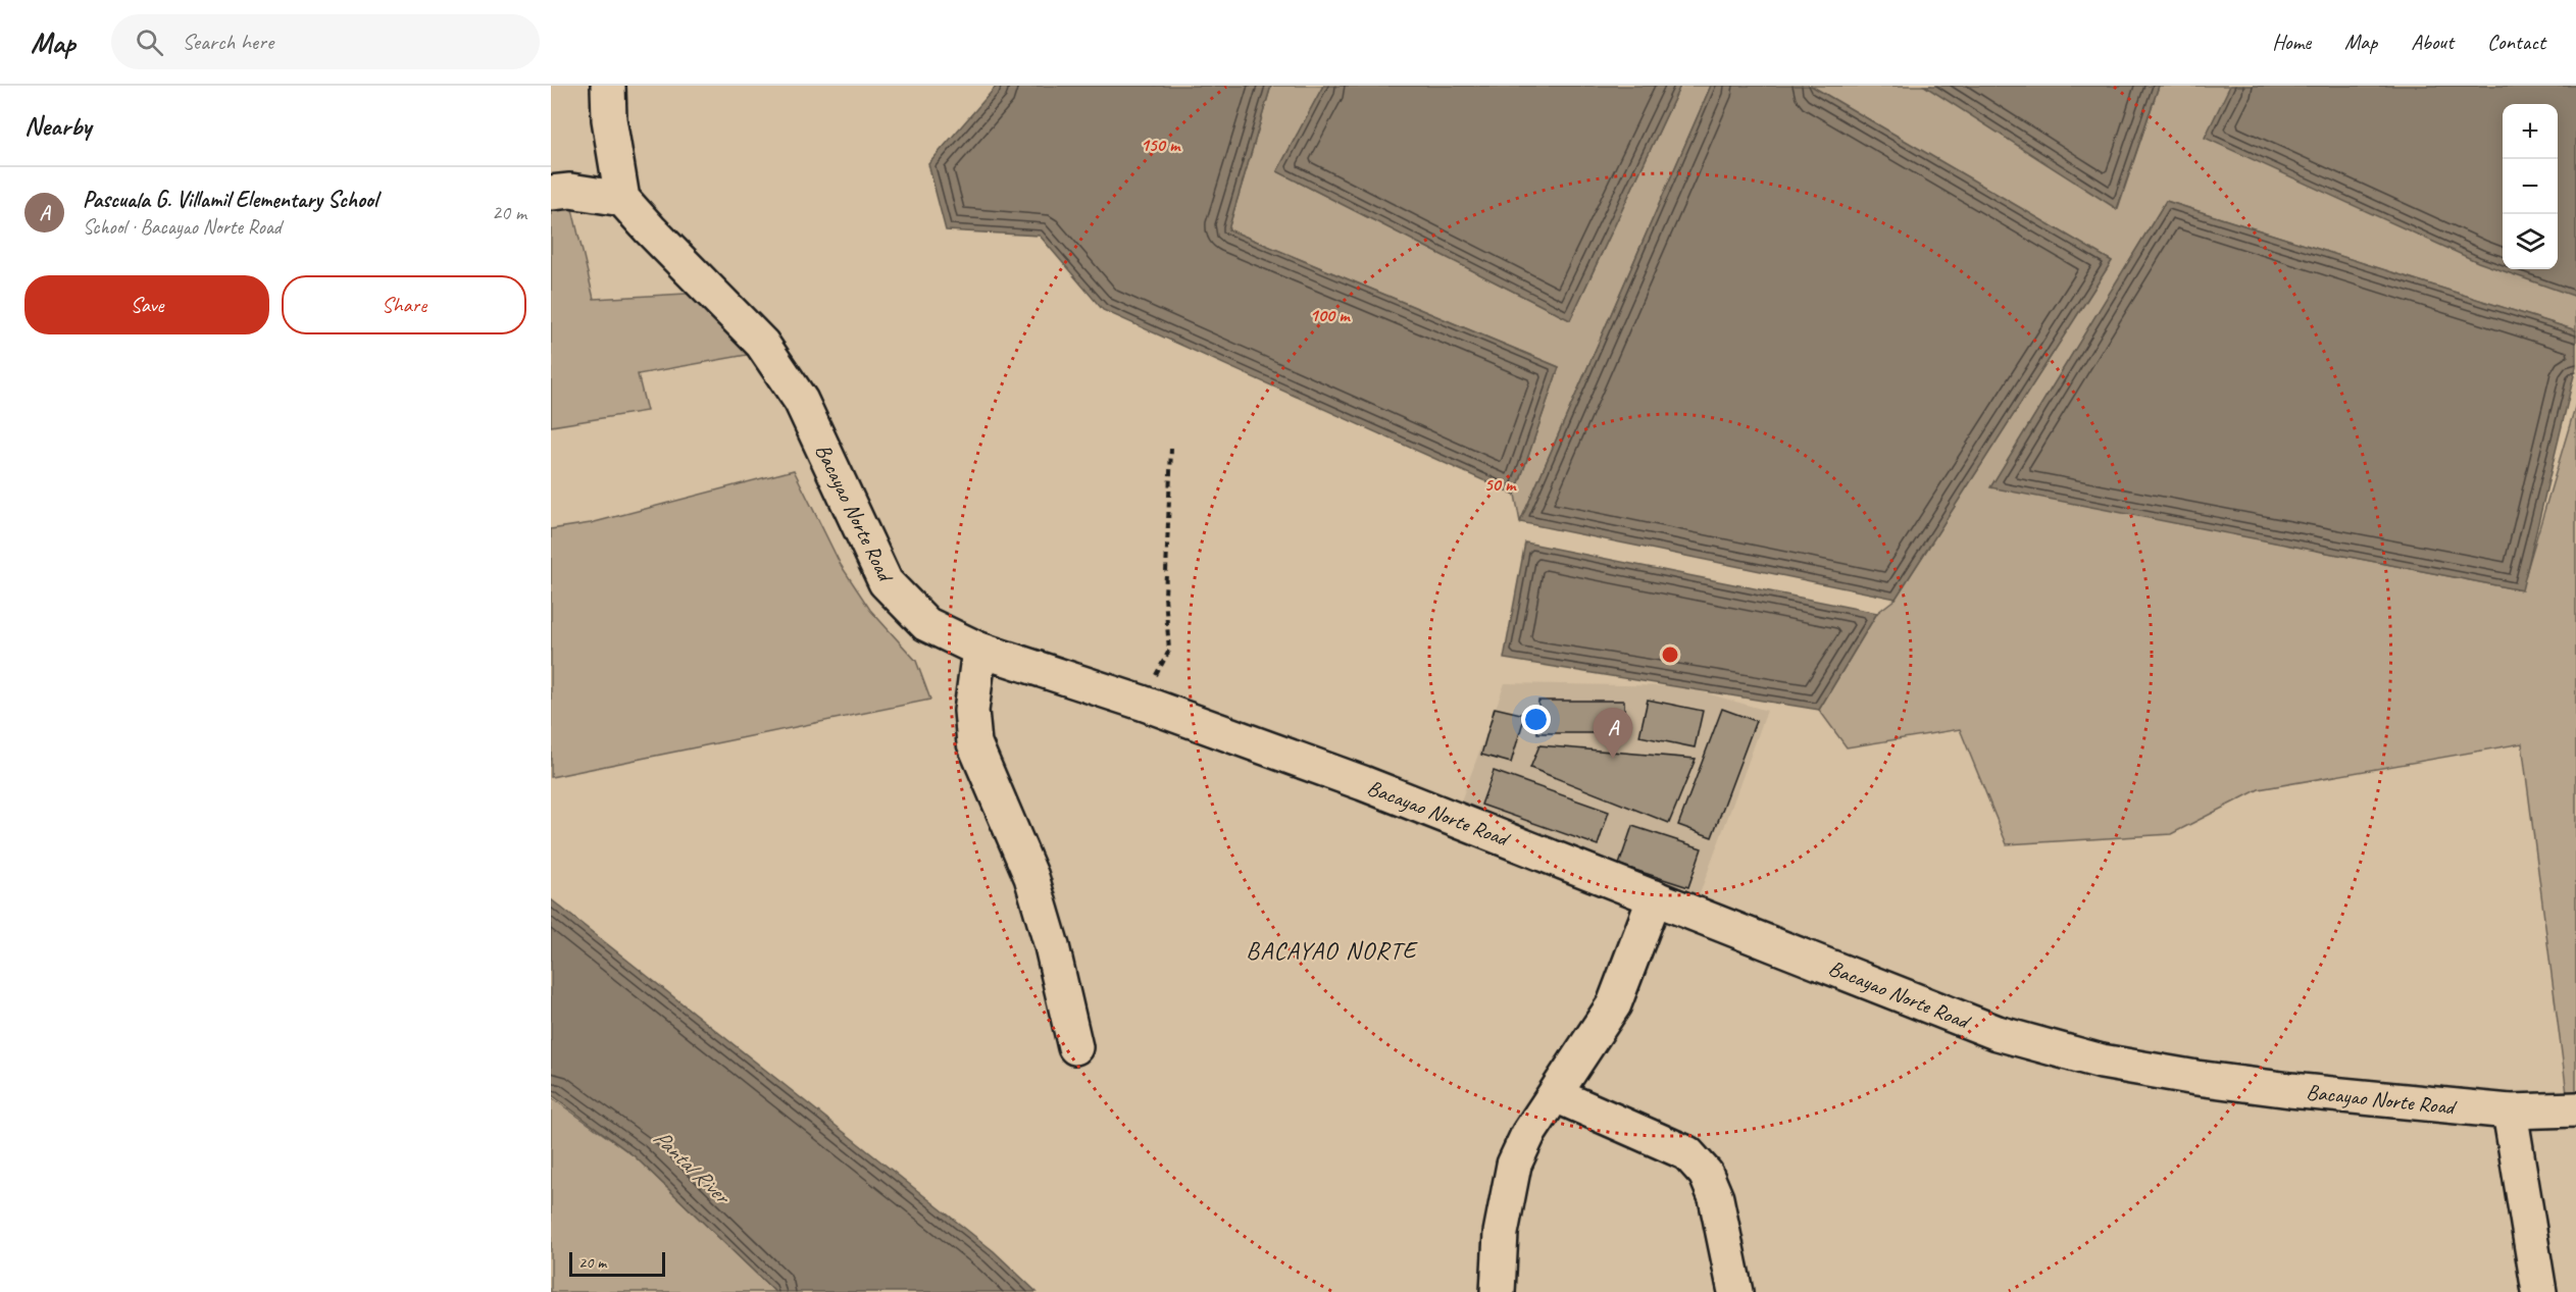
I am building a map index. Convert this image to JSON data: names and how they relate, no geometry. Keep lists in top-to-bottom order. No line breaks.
{"streets":{"street":["Bacayao Norte Road"]},"districts":["BACAYAO NORTE"],"water":["Pantal River"],"scale_bar":"20 m","page":{"header":"Map","search":"Search here","nav":["Home","Map","About","Contact"],"heading":"Nearby","map_buttons":["+","−"],"list":[{"mark":"A","name":"Pascuala G. Villamil Elementary School","note":"School · Bacayao Norte Road","value":"20 m"}],"buttons":["Save","Share"],"pins":"A","scale":"20 m"},"rings":["150 m","100 m","50 m"]}
